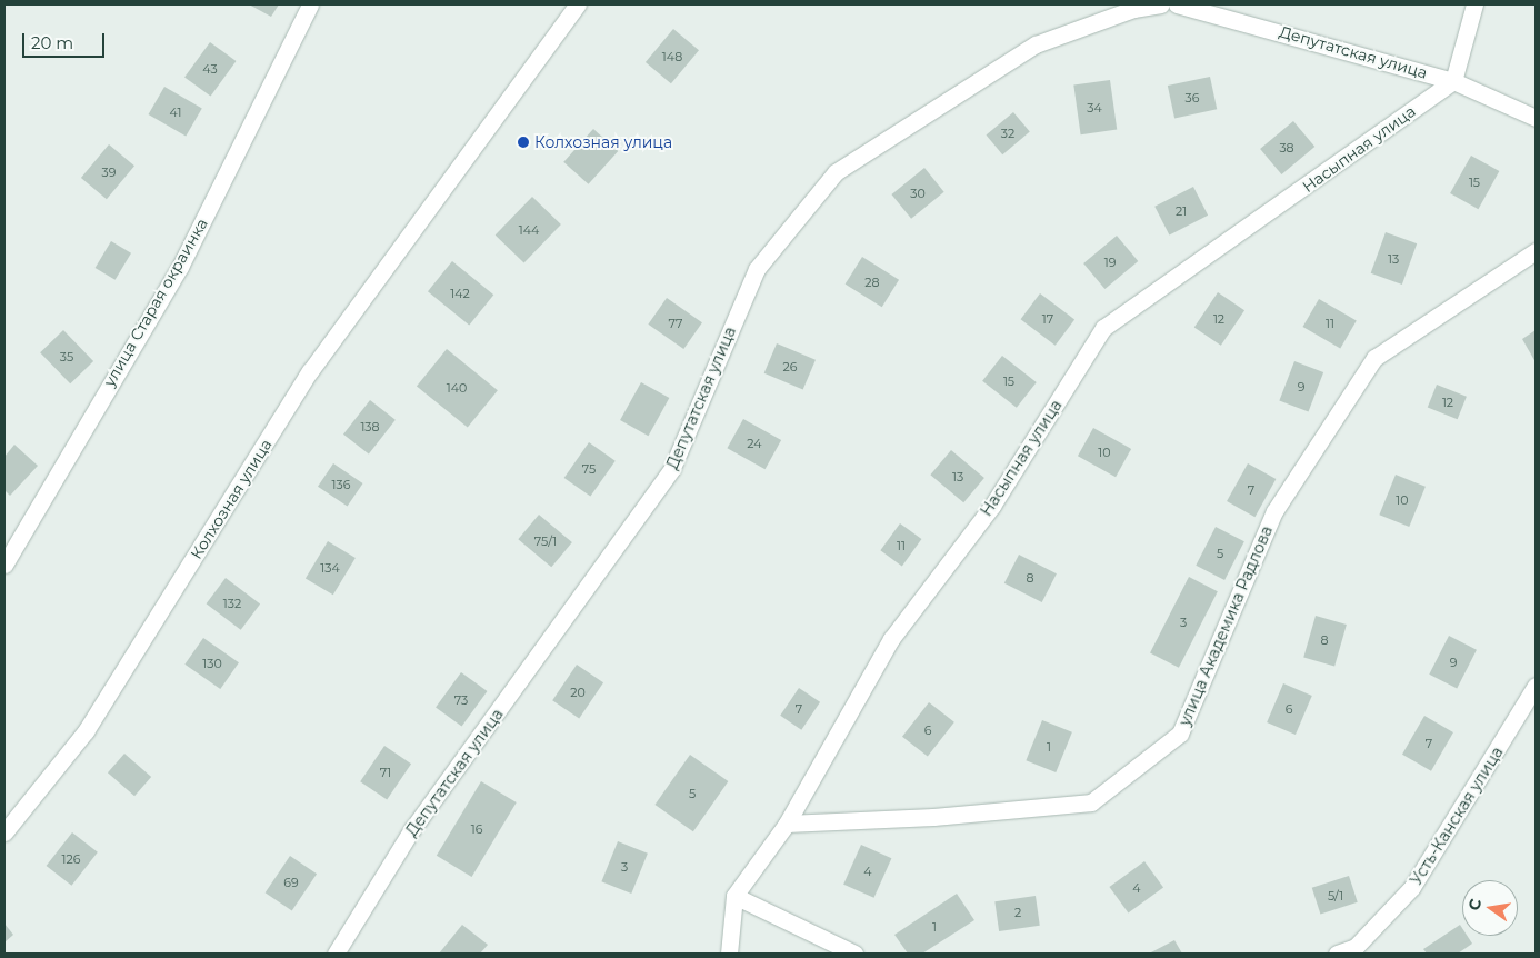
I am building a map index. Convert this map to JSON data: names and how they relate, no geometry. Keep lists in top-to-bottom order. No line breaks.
{"streets":{"street":["Депутатская улица","Насыпная улица","улица Старая окраинка","Колхозная улица","улица Академика Радлова","Усть-Канская улица"]},"crossings":[["Депутатская улица","Насыпная улица"],["Насыпная улица","улица Академика Радлова"]],"places":["Колхозная улица"],"house_numbers":["148","43","36","34","41","32","38","39","15","30","21","144","13","19","28","142","17","12","77","11","35","26","15","9","140","12","138","24","10","75","13","136","7","10","75/1","11","5","134","8","132","3","8","9","130","20","73","7","6","6","7","1","71","5","16","126","3","4","69","4","5/1","2","1"],"scale_bar":"20 m","north":"left"}
